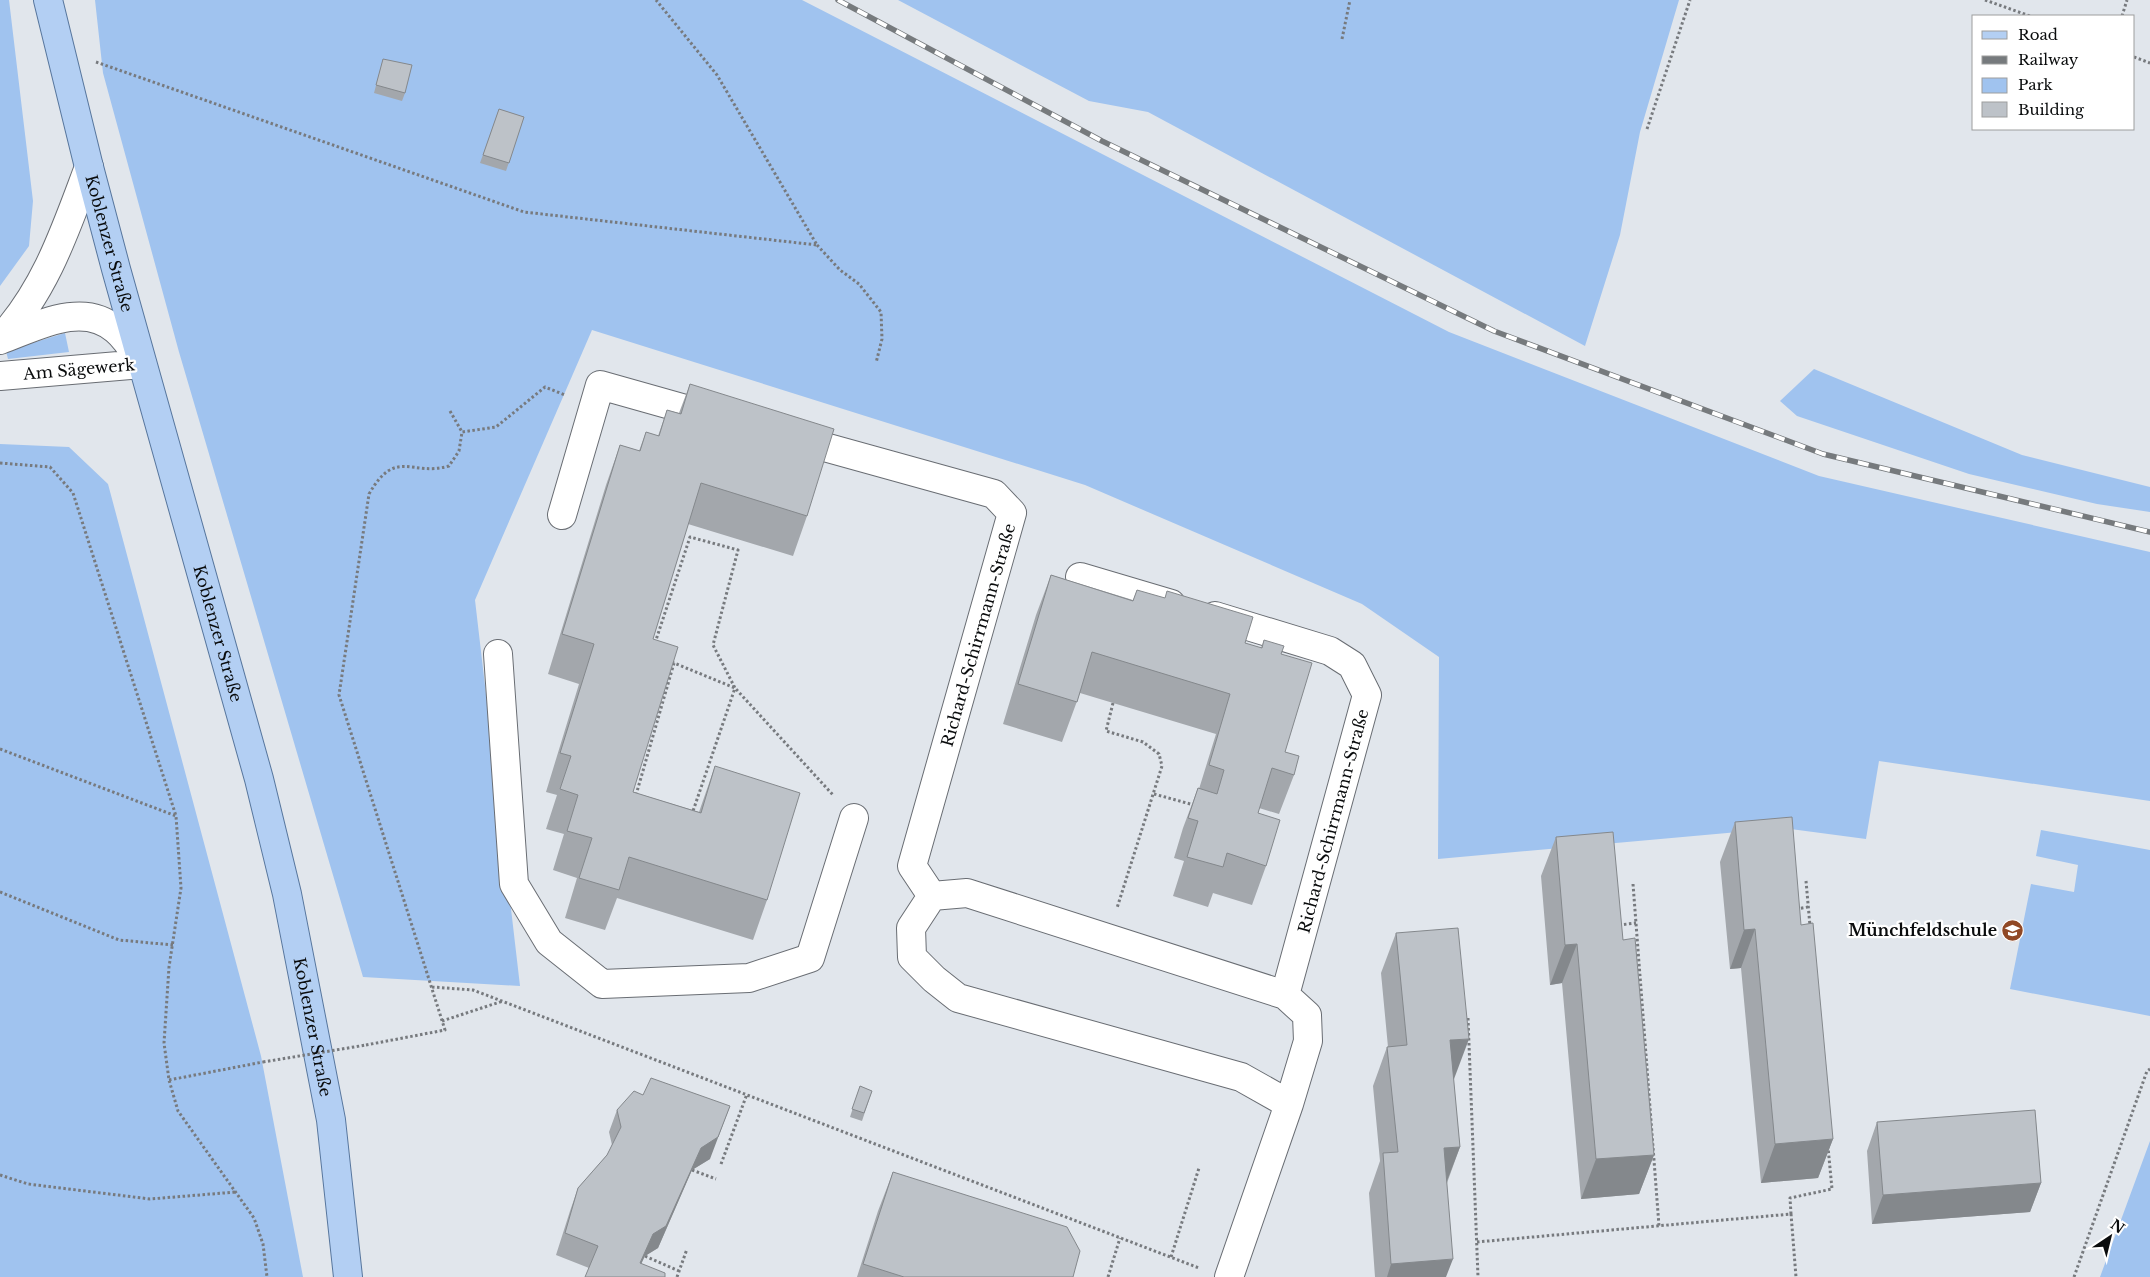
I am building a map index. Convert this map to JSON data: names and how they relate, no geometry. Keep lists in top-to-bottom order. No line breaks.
{"streets":{"main road":["Koblenzer Straße"],"street":["Am Sägewerk","Richard-Schirrmann-Straße"]},"crossings":[["Koblenzer Straße","Am Sägewerk"]],"places":{"school or university":["Münchfeldschule"]},"legend":["Road","Railway","Park","Building"],"north":"top right"}
